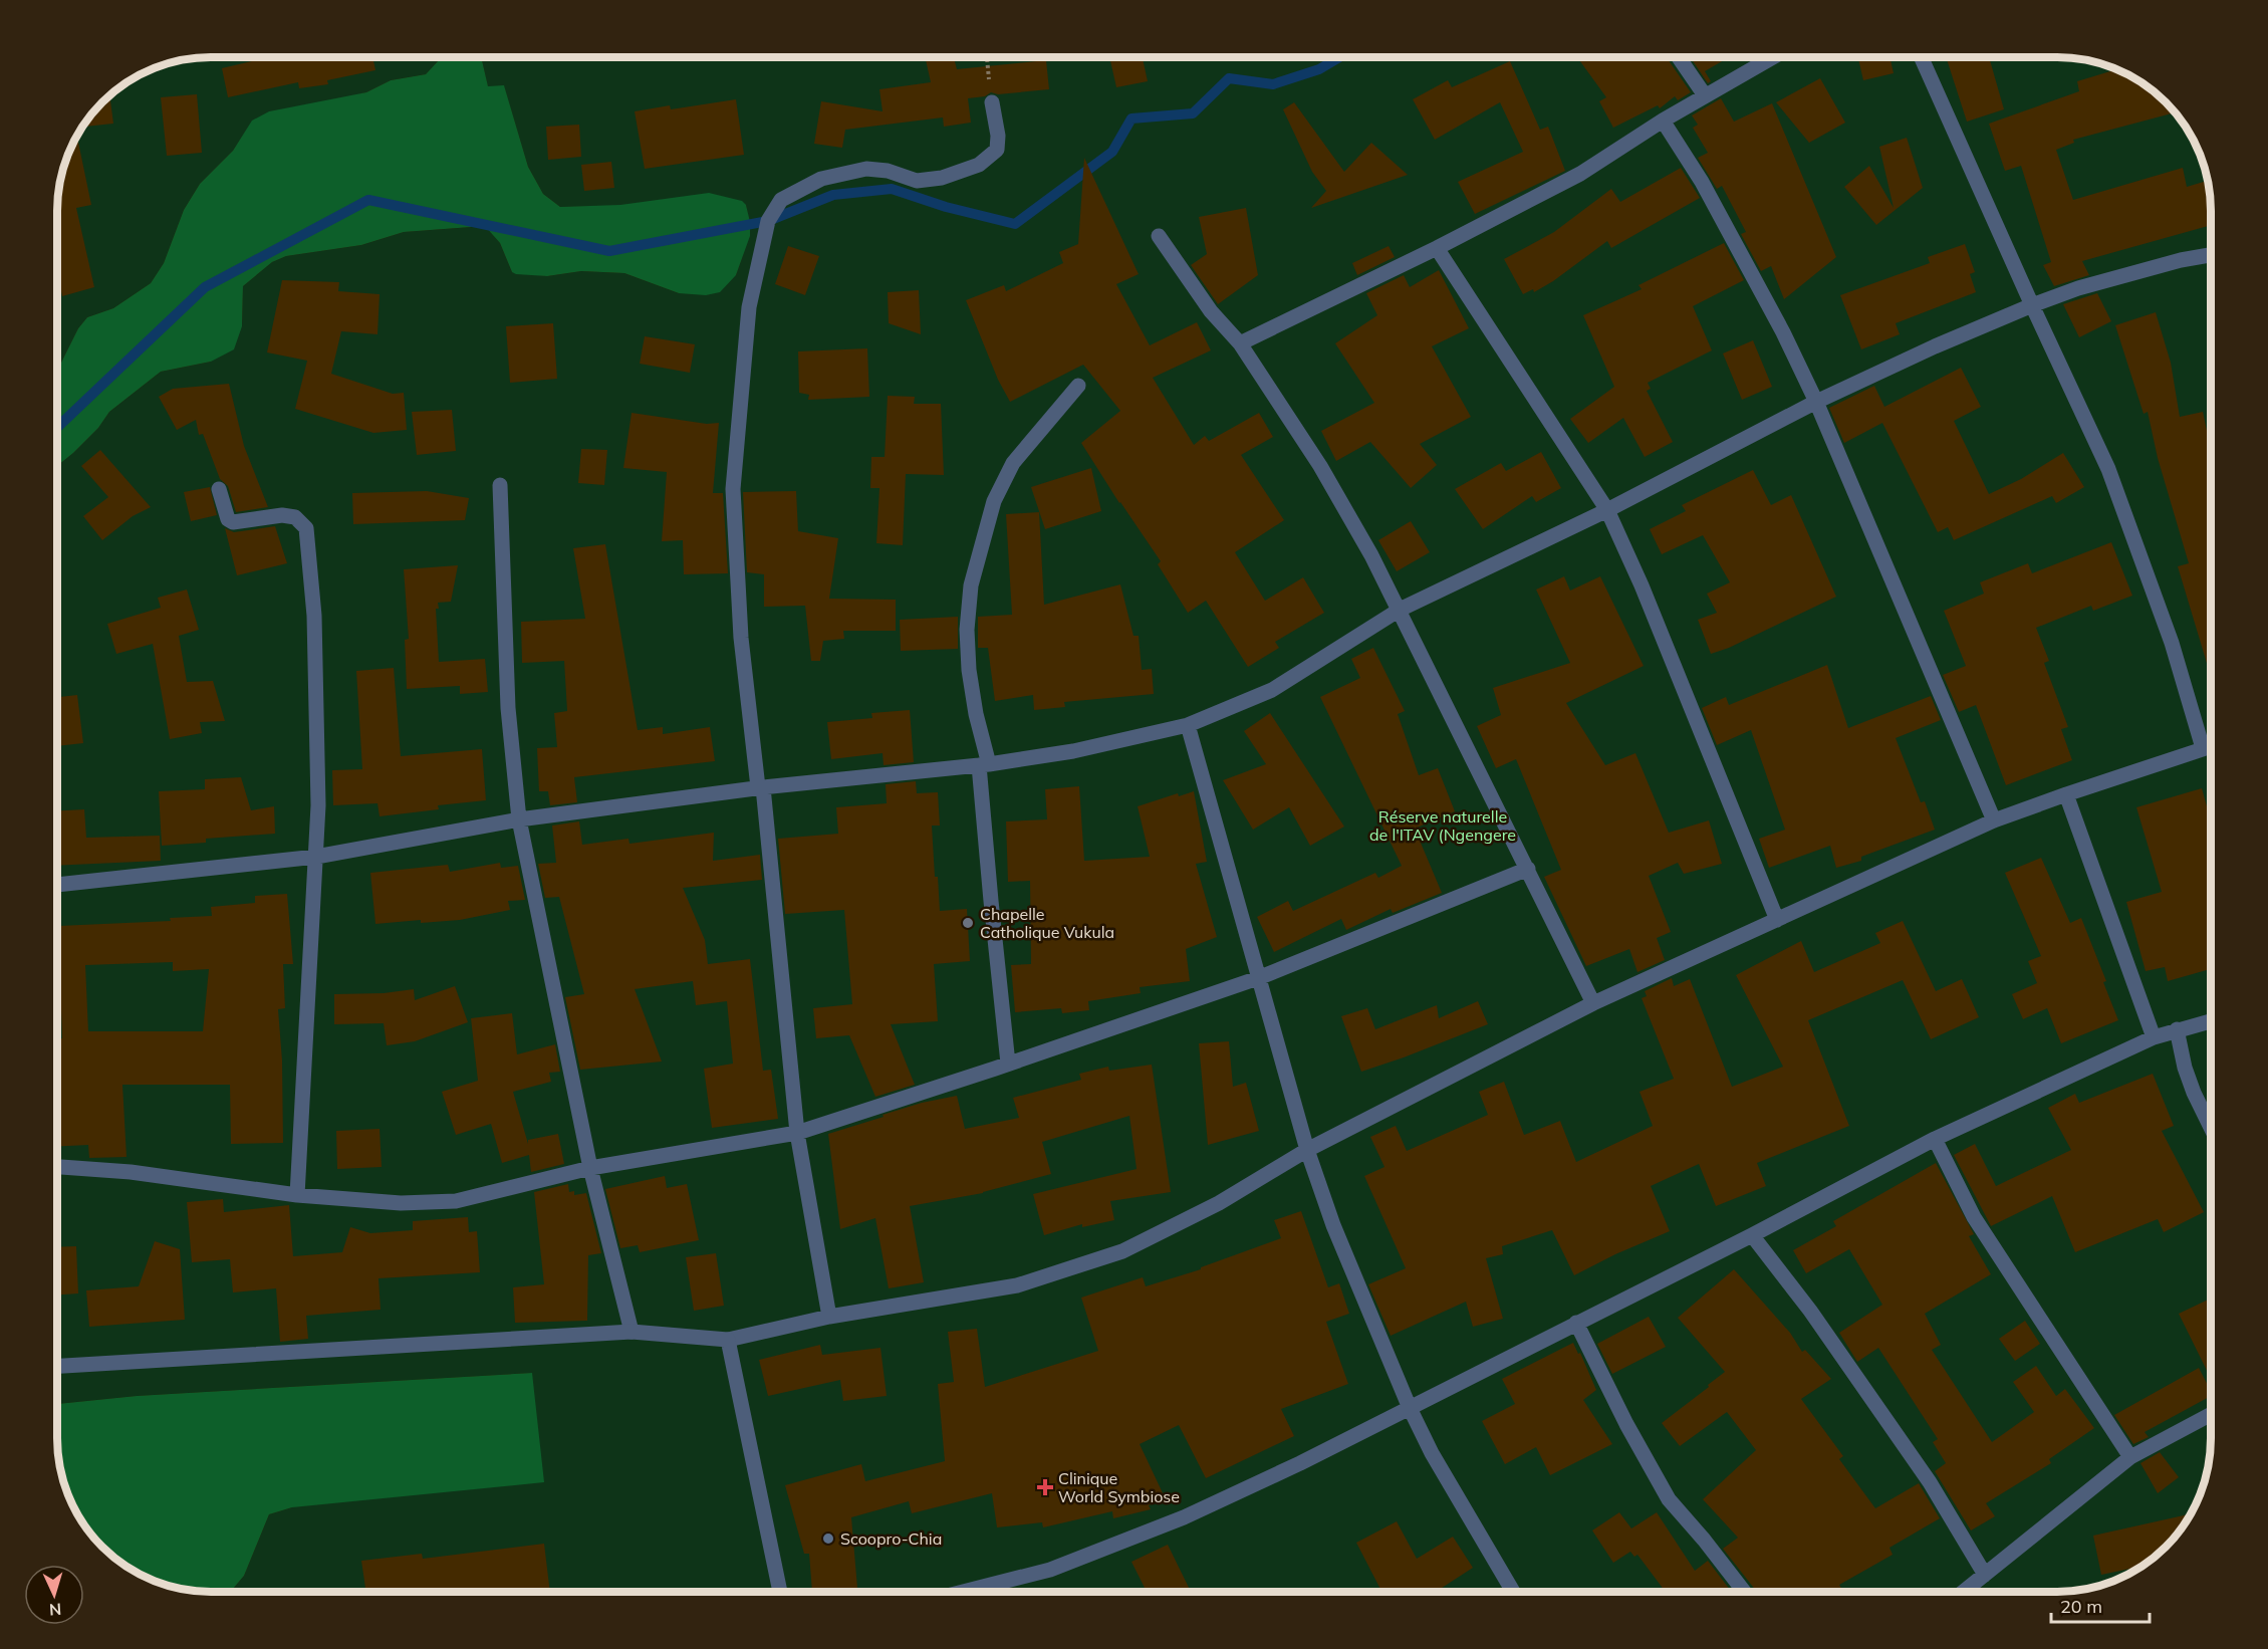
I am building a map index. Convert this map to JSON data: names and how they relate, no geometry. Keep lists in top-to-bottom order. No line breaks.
{"parks":["Réserve naturelle de l'ITAV (Ngengere"],"places":{"other":["Chapelle Catholique Vukula","Scoopro-Chia"],"health":["Clinique World Symbiose"]},"scale_bar":"20 m","north":"bottom"}
